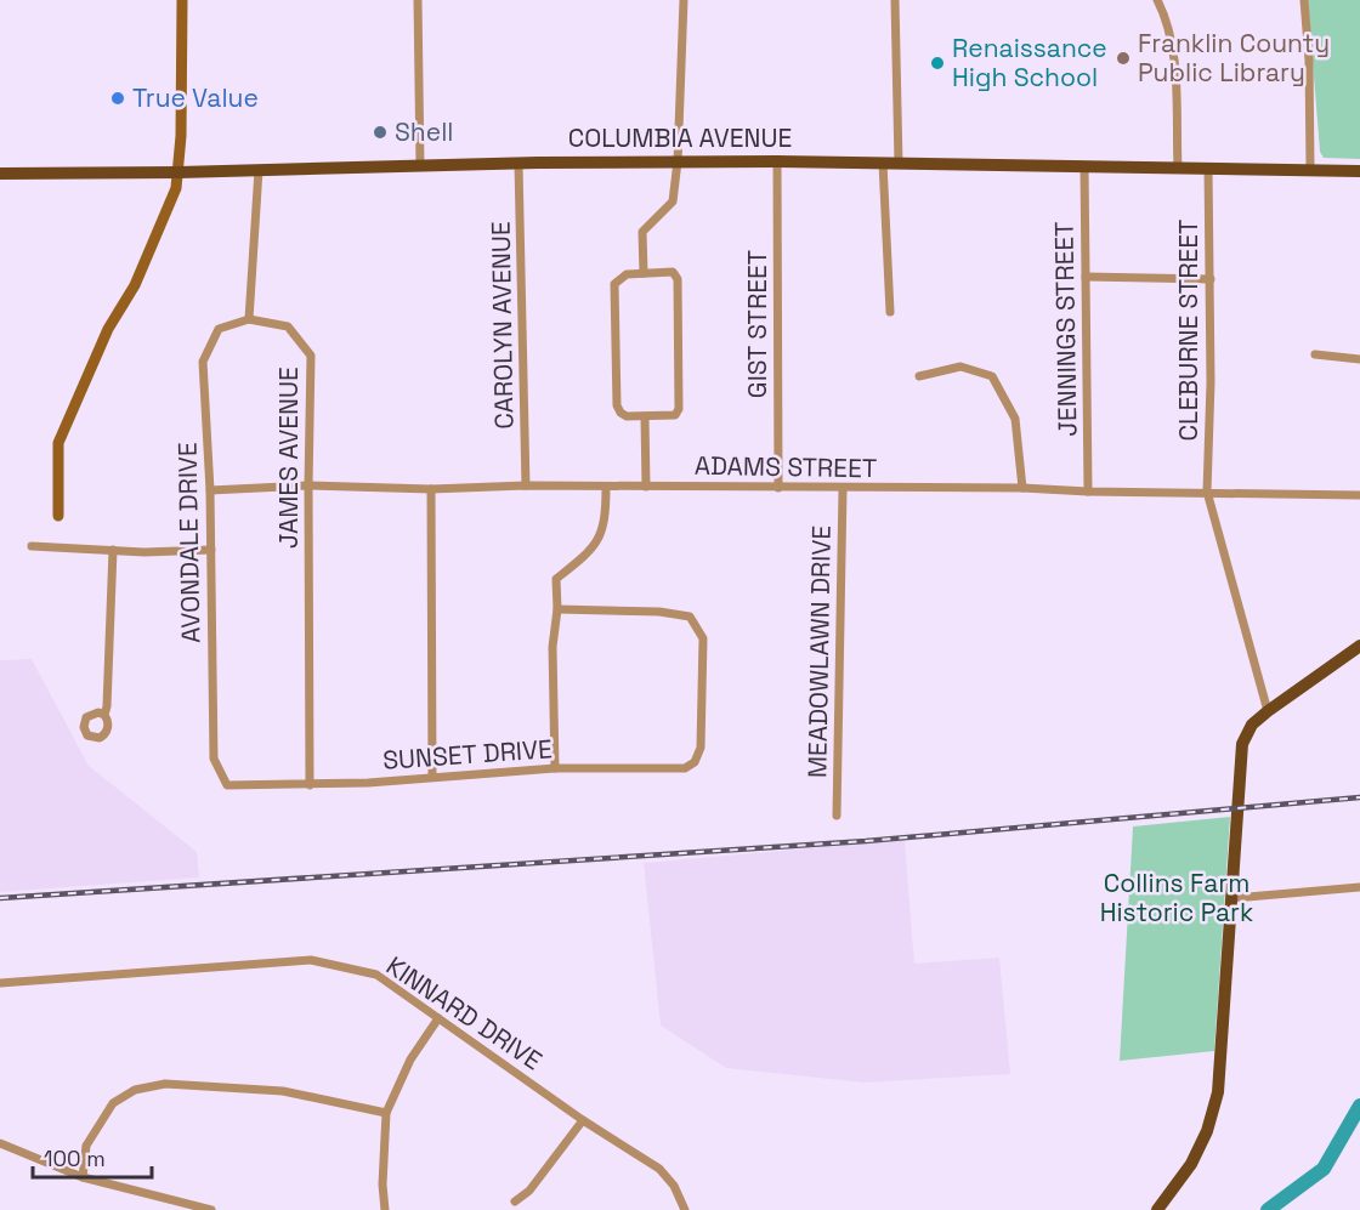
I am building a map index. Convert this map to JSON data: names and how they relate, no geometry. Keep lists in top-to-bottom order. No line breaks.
{"streets":{"main road":["COLUMBIA AVENUE"],"street":["GIST STREET","CAROLYN AVENUE","JENNINGS STREET","CLEBURNE STREET","JAMES AVENUE","ADAMS STREET","AVONDALE DRIVE","MEADOWLAWN DRIVE","SUNSET DRIVE","KINNARD DRIVE"]},"crossings":[["COLUMBIA AVENUE","GIST STREET"],["COLUMBIA AVENUE","CAROLYN AVENUE"],["COLUMBIA AVENUE","JENNINGS STREET"],["COLUMBIA AVENUE","CLEBURNE STREET"],["GIST STREET","ADAMS STREET"],["CAROLYN AVENUE","ADAMS STREET"],["JENNINGS STREET","ADAMS STREET"],["CLEBURNE STREET","ADAMS STREET"],["JAMES AVENUE","ADAMS STREET"],["JAMES AVENUE","AVONDALE DRIVE"],["JAMES AVENUE","SUNSET DRIVE"],["ADAMS STREET","AVONDALE DRIVE"],["ADAMS STREET","MEADOWLAWN DRIVE"],["AVONDALE DRIVE","SUNSET DRIVE"]],"parks":["Collins Farm Historic Park"],"places":["Franklin County Public Library","Renaissance High School","True Value","Shell"],"scale_bar":"100 m"}
